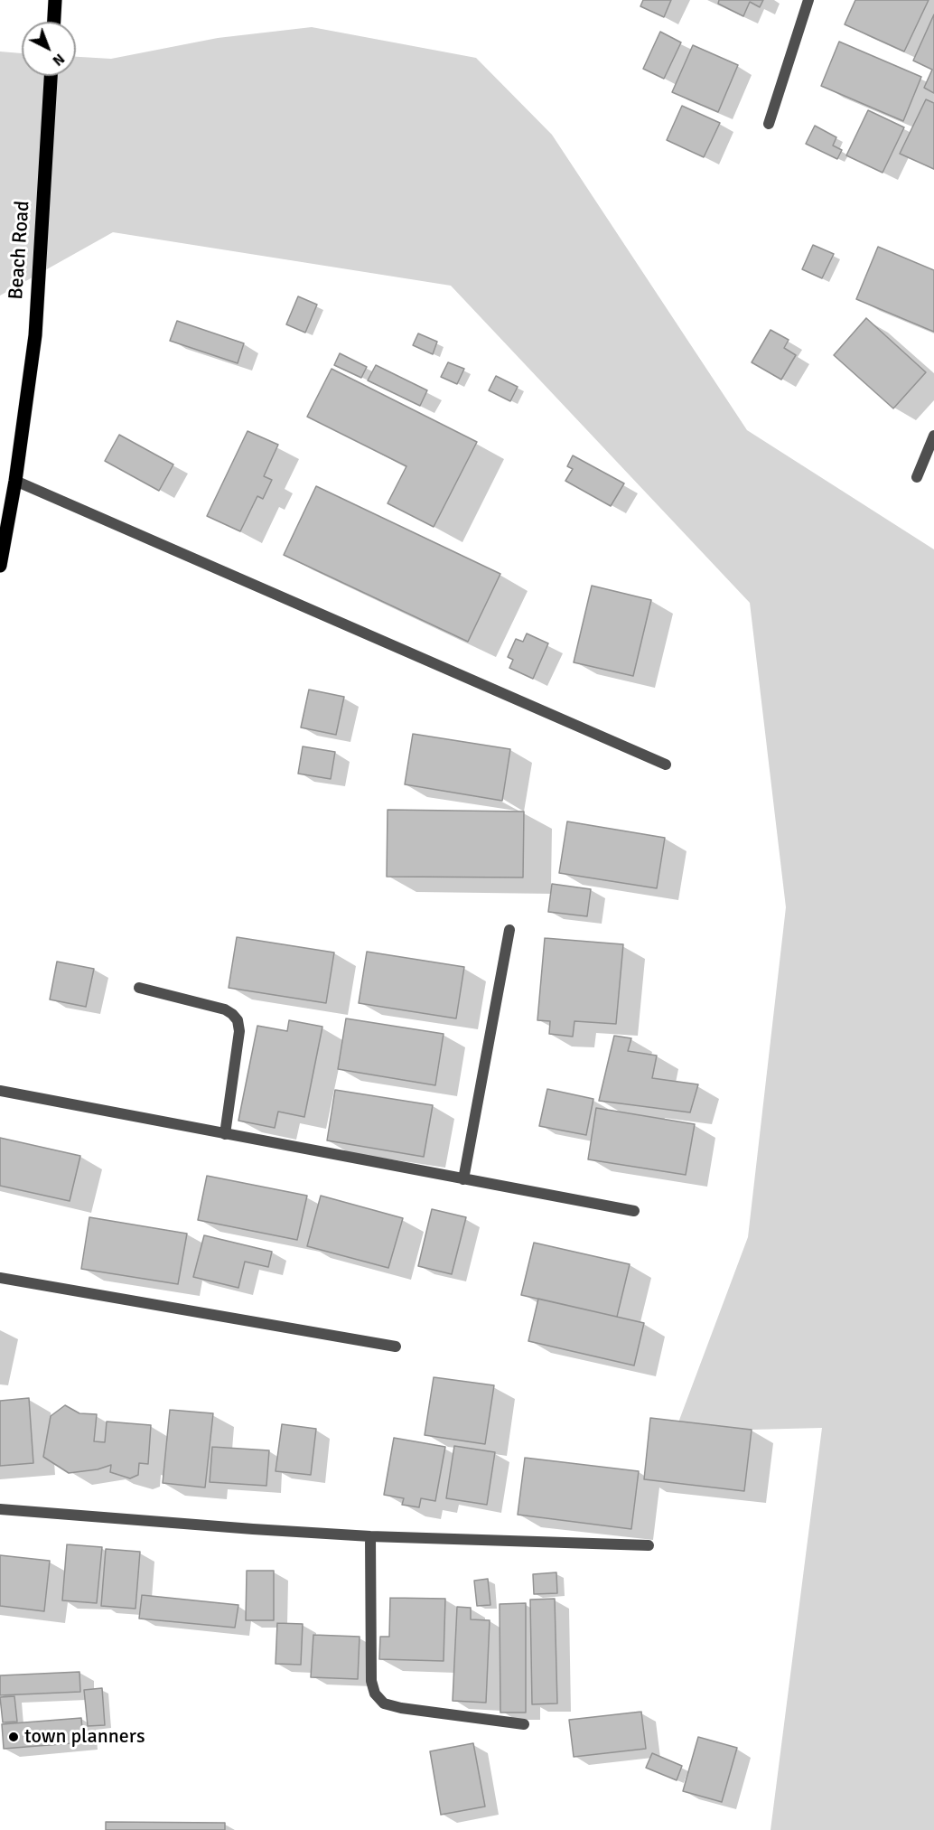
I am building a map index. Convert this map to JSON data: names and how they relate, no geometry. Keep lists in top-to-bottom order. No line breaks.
{"streets":{"main road":["Beach Road"]},"places":["town planners"],"north":"bottom right"}
